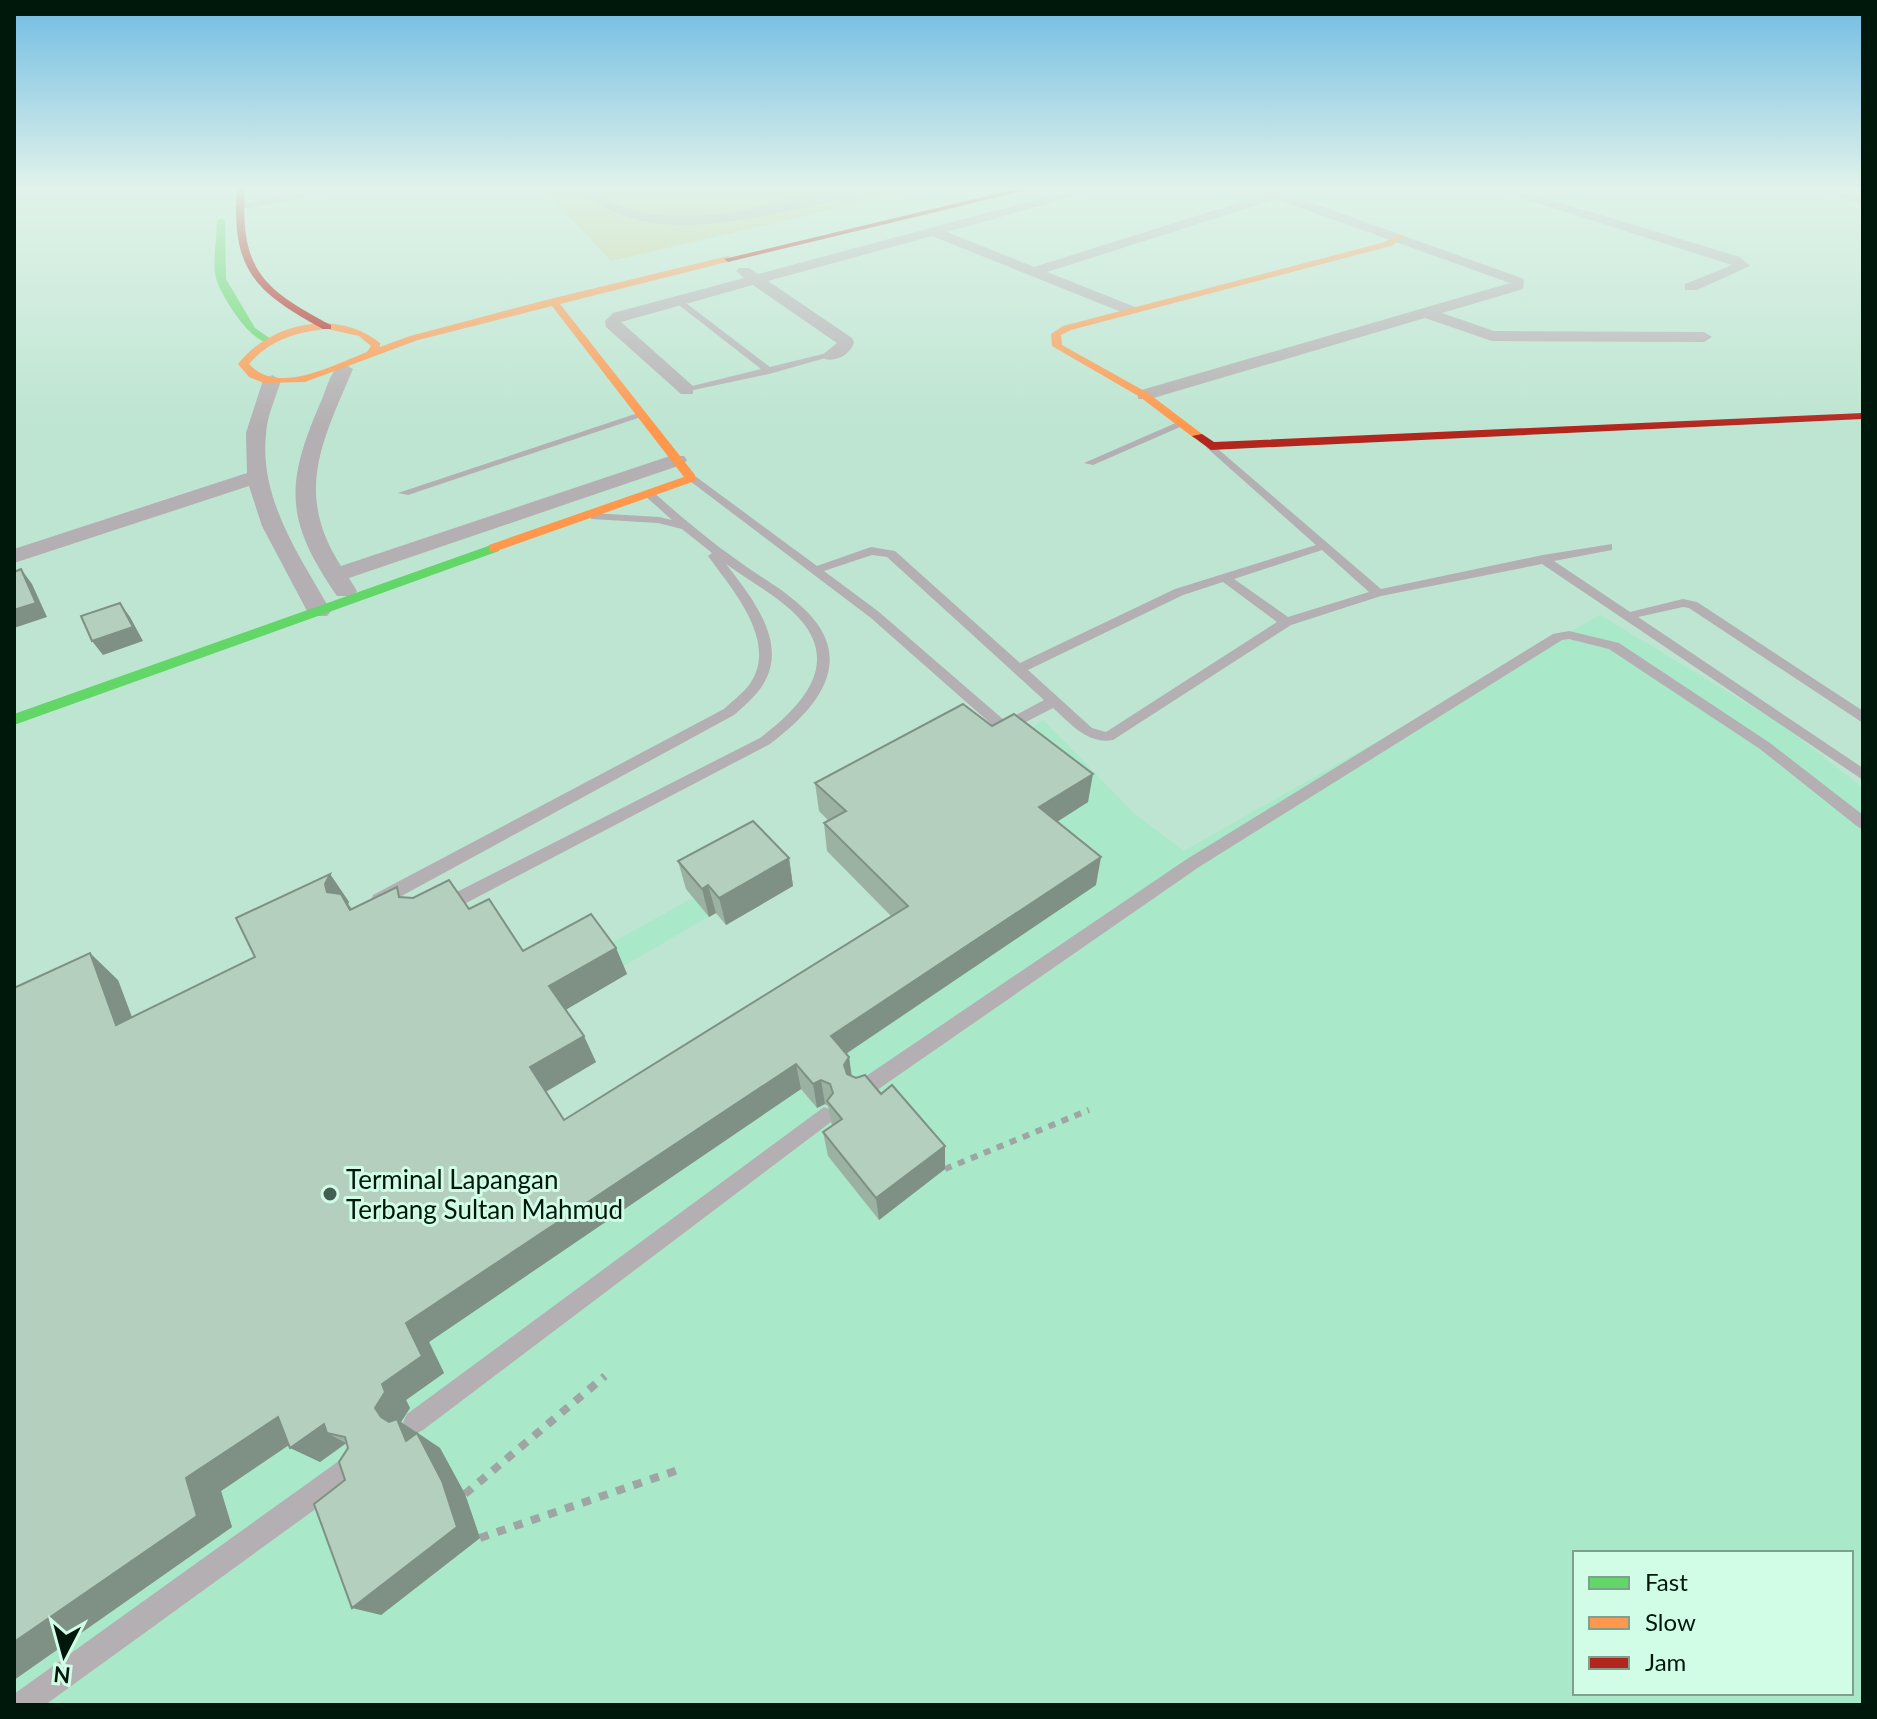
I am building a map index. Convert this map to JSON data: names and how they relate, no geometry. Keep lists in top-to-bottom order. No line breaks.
{"places":["Terminal Lapangan Terbang Sultan Mahmud"],"legend":["Fast","Slow","Jam"],"north":"bottom"}
